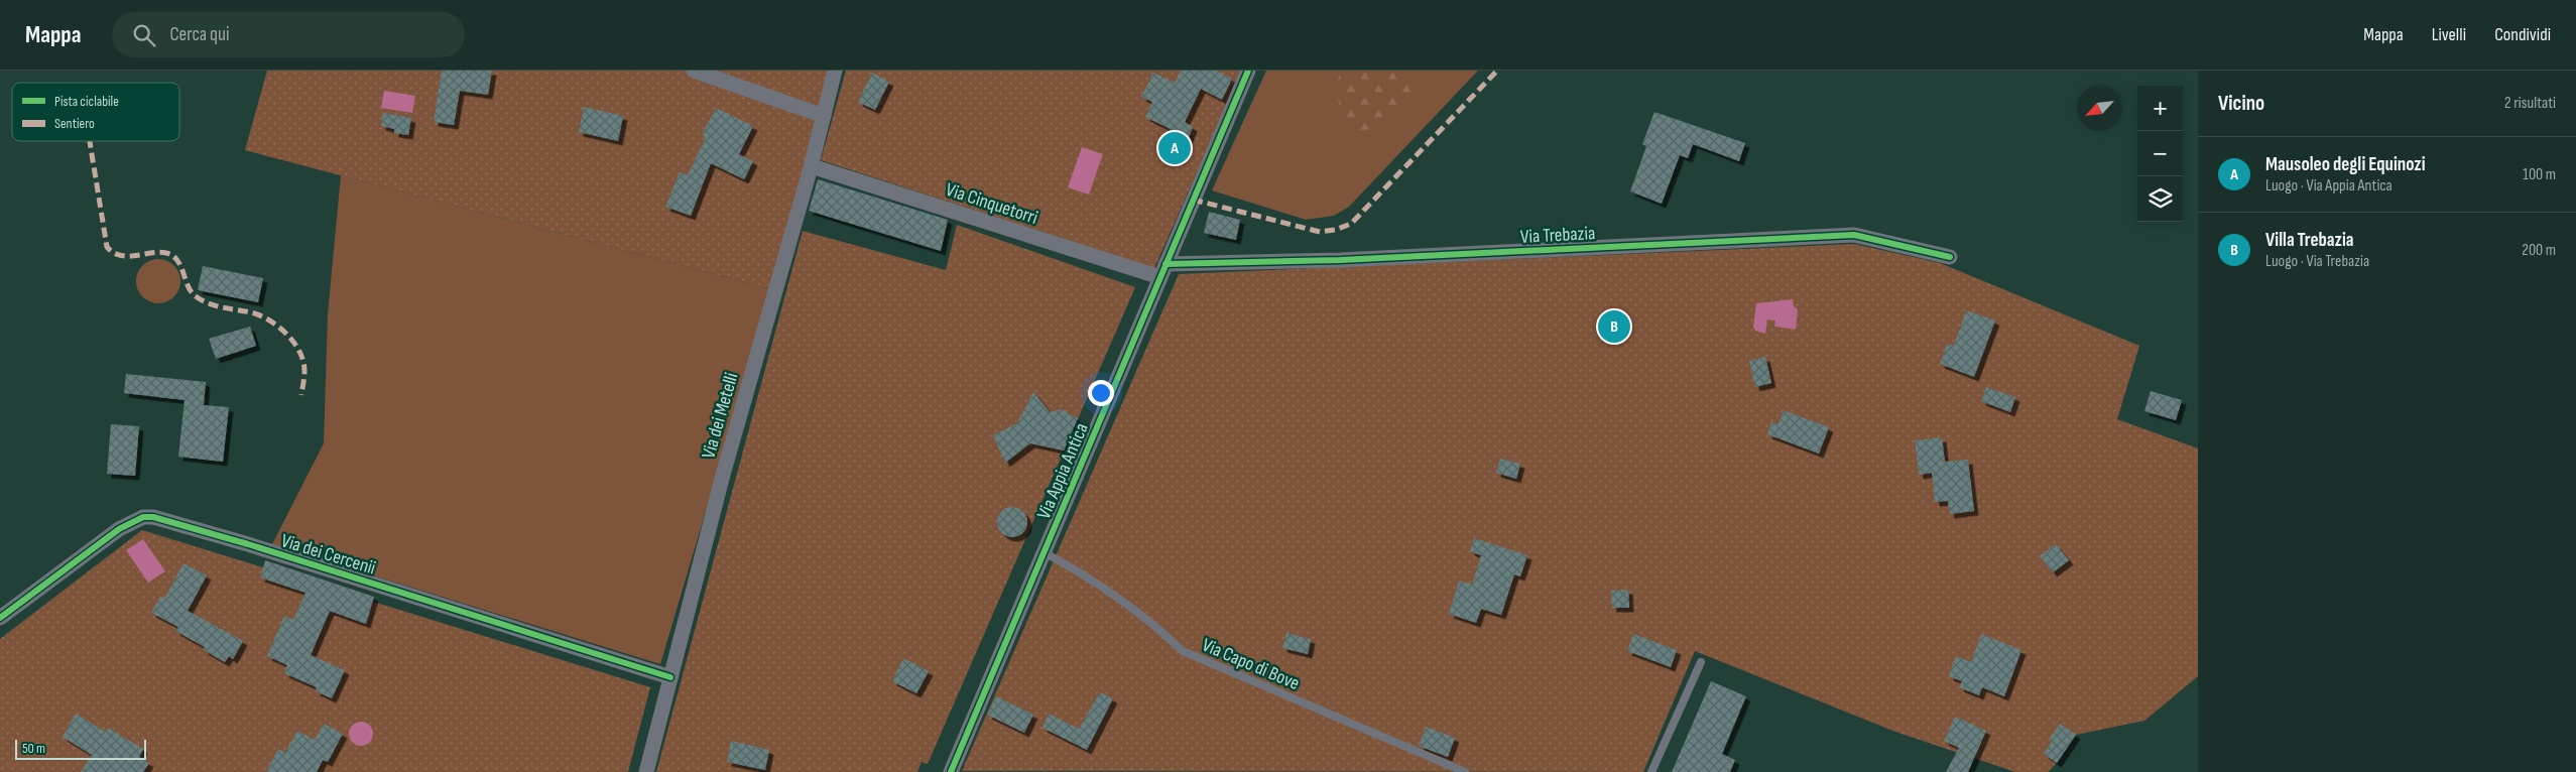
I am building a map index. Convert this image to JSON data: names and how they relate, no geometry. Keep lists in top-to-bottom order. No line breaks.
{"streets":{"street":["Via Cinquetorri","Via Trebazia","Via dei Metelli","Via Appia Antica","Via dei Cercenii"],"lane":["Via Capo di Bove"]},"crossings":[["Via Cinquetorri","Via Trebazia"],["Via Cinquetorri","Via dei Metelli"],["Via Cinquetorri","Via Appia Antica"],["Via Trebazia","Via Appia Antica"],["Via dei Metelli","Via dei Cercenii"],["Via Appia Antica","Via Capo di Bove"]],"legend":["Pista ciclabile","Sentiero"],"scale_bar":"50 m","north":"bottom left","page":{"header":"Mappa","search":"Cerca qui","nav":["Mappa","Livelli","Condividi"],"heading":["Vicino","2 risultati"],"map_buttons":["+","−"],"pins":["A","B"],"list":[{"mark":"A","name":"Mausoleo degli Equinozi","note":"Luogo · Via Appia Antica","value":"100 m"},{"mark":"B","name":"Villa Trebazia","note":"Luogo · Via Trebazia","value":"200 m"}],"scale":"50 m"}}
